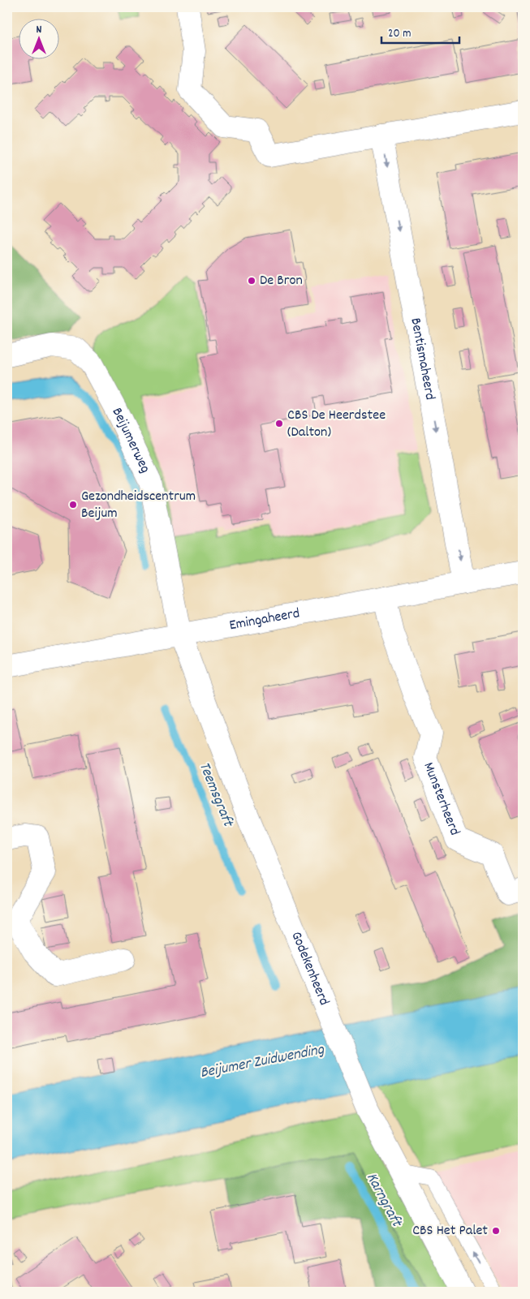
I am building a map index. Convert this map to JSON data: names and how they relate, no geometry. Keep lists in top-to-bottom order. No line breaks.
{"streets":{"street":["Bentismaheerd","Beijumerweg","Emingaheerd","Munsterheerd","Godekenheerd"]},"crossings":[["Bentismaheerd","Emingaheerd"],["Beijumerweg","Emingaheerd"],["Beijumerweg","Godekenheerd"],["Emingaheerd","Munsterheerd"],["Emingaheerd","Godekenheerd"]],"one_way":["Bentismaheerd"],"water":["Teemsgraft","Beijumer Zuidwending","Karngraft"],"places":["De Bron","CBS De Heerdstee (Dalton)","Gezondheidscentrum Beijum","CBS Het Palet"],"scale_bar":"20 m","north":"top"}
